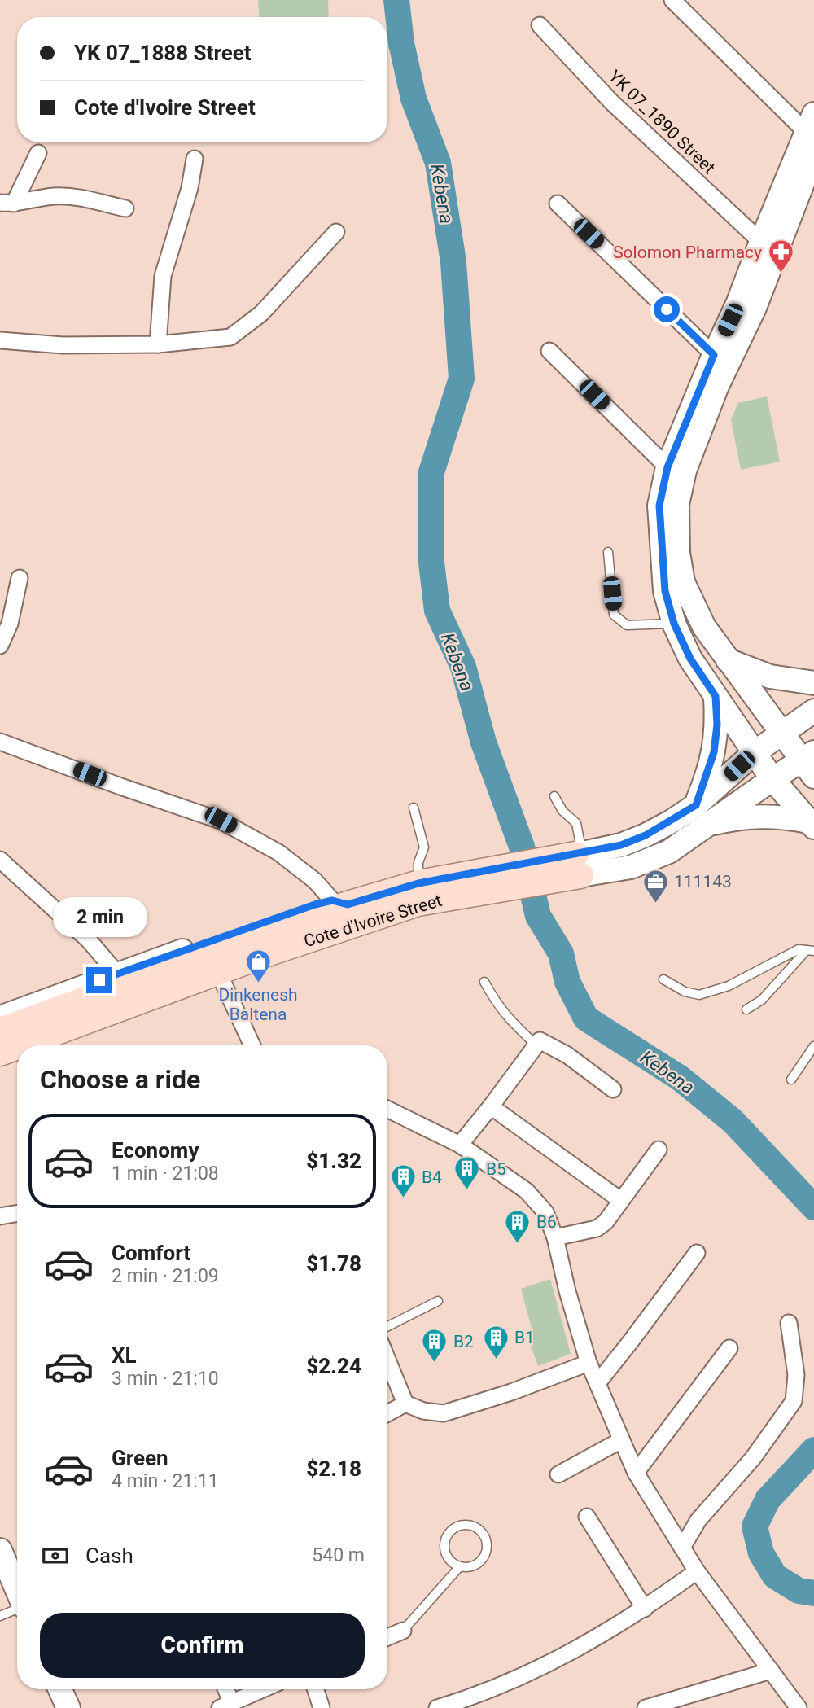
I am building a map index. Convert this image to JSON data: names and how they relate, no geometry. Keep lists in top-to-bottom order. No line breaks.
{"streets":{"main road":["Cote d'Ivoire Street"],"street":["YK 07_1890 Street"]},"water":["Kebena"],"places":{"pharmacy":["Solomon Pharmacy"],"office":["111143"],"shop":["Dinkenesh Baltena"],"building":["B5","B4","B6","B1","B2"]},"page":{"banner":["YK 07_1888 Street","Cote d'Ivoire Street"],"bubble":"2 min","heading":"Choose a ride","list":[{"name":"Economy","note":"1 min · 21:08","value":"$1.32"},{"name":"Comfort","note":"2 min · 21:09","value":"$1.78"},{"name":"XL","note":"3 min · 21:10","value":"$2.24"},{"name":"Green","note":"4 min · 21:11","value":"$2.18"}],"pay":["Cash","540 m"],"buttons":"Confirm"}}
